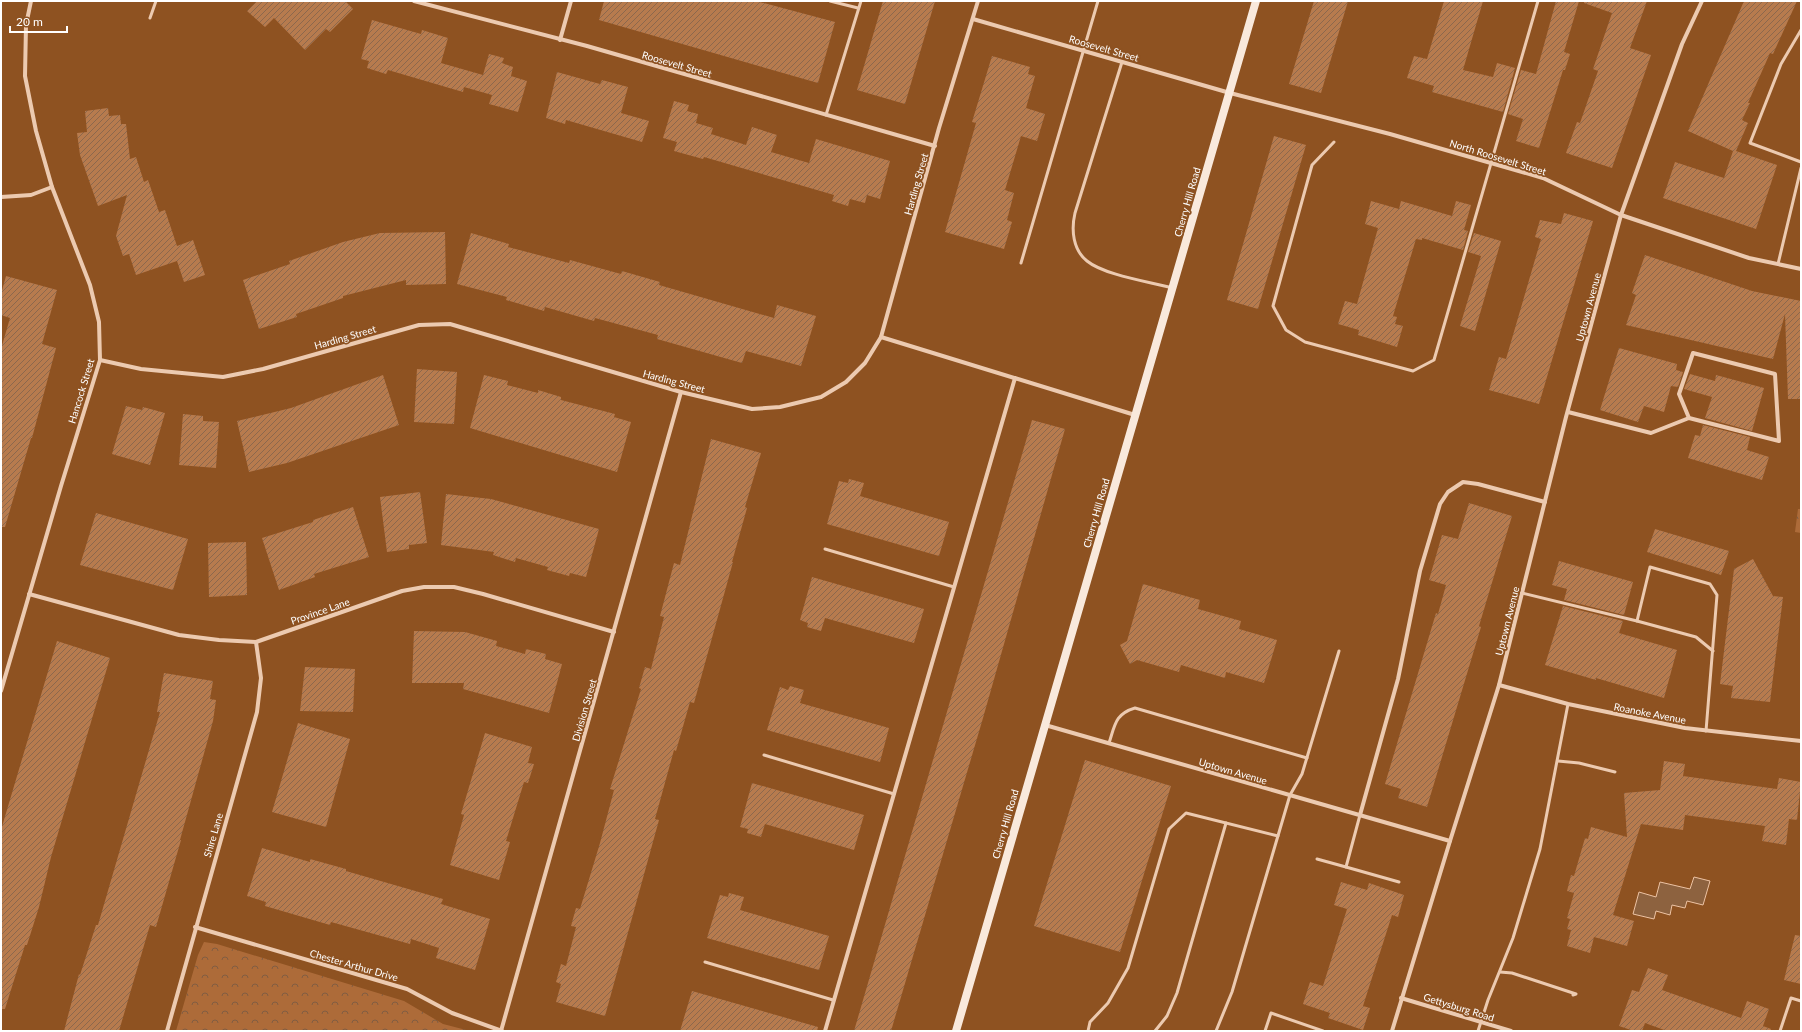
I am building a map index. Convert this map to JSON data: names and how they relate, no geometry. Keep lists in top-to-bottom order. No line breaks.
{"streets":{"main road":["Cherry Hill Road"],"street":["Roosevelt Street","North Roosevelt Street","Harding Street","Uptown Avenue","Hancock Street","Province Lane","Division Street","Roanoke Avenue","Shire Lane","Chester Arthur Drive","Gettysburg Road"]},"crossings":[["Roosevelt Street","North Roosevelt Street"],["Roosevelt Street","Harding Street"],["Roosevelt Street","Cherry Hill Road"],["North Roosevelt Street","Cherry Hill Road"],["North Roosevelt Street","Uptown Avenue"],["Harding Street","Hancock Street"],["Harding Street","Division Street"],["Cherry Hill Road","Uptown Avenue"],["Uptown Avenue","Roanoke Avenue"],["Hancock Street","Province Lane"],["Province Lane","Division Street"],["Province Lane","Shire Lane"],["Division Street","Chester Arthur Drive"],["Shire Lane","Chester Arthur Drive"]],"scale_bar":"20 m"}
